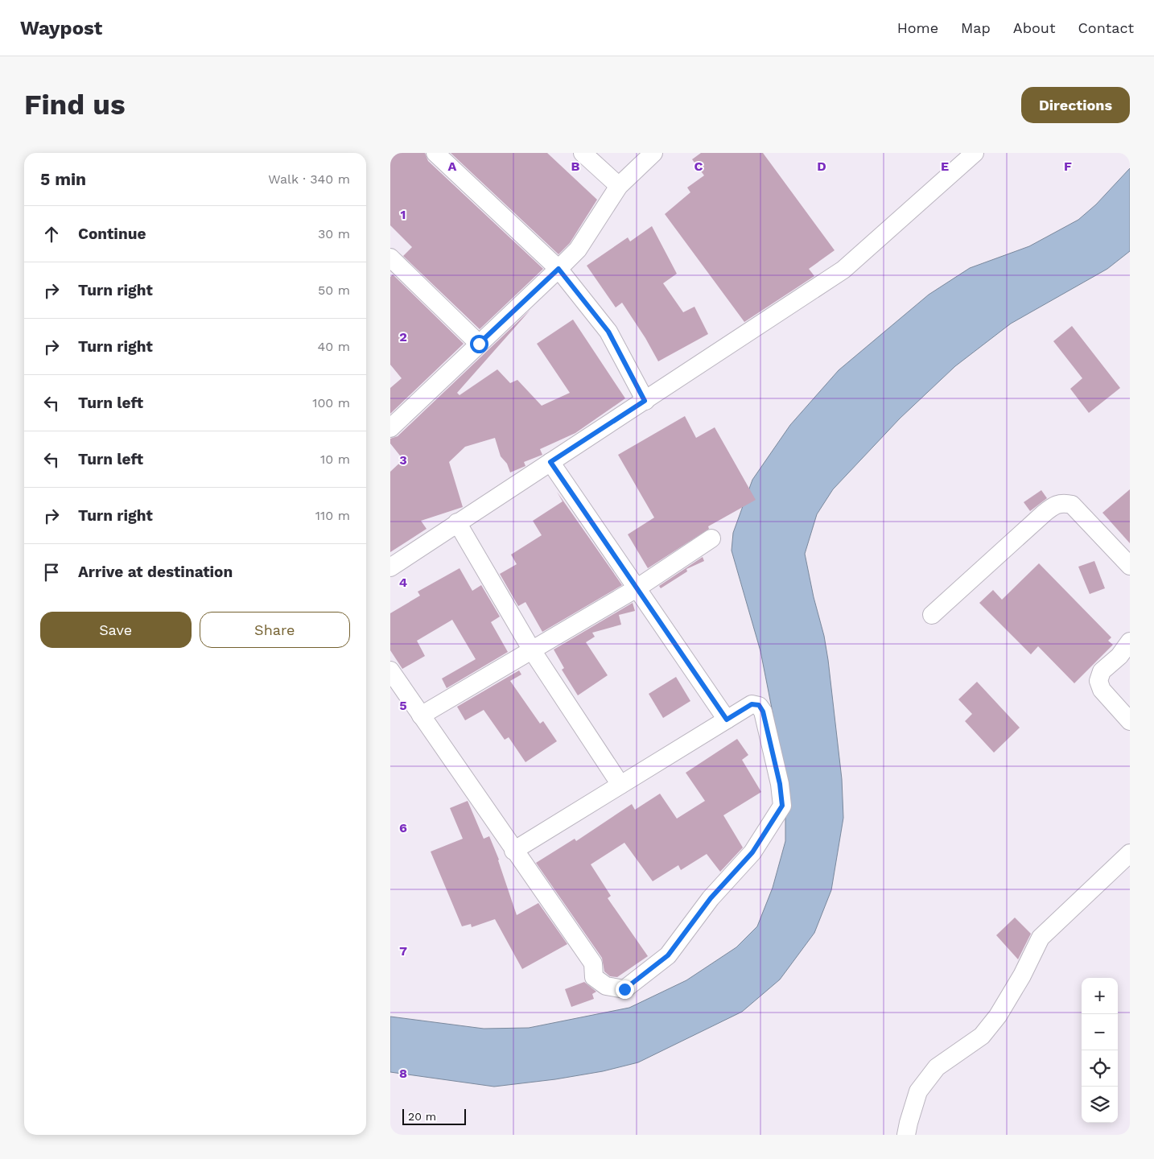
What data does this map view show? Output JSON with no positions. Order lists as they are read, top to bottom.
{
  "scale_bar": "20 m",
  "page": {
    "header": "Waypost",
    "nav": [
      "Home",
      "Map",
      "About",
      "Contact"
    ],
    "buttons": [
      "Directions",
      ["Save", "Share"]
    ],
    "title": "Find us",
    "heading": ["5 min", "Walk · 340 m"],
    "list": [
      ["Continue", "30 m"],
      ["Turn right", "50 m"],
      ["Turn right", "40 m"],
      ["Turn left", "100 m"],
      ["Turn left", "10 m"],
      ["Turn right", "110 m"],
      "Arrive at destination"
    ],
    "map_buttons": ["+", "−"],
    "scale": "20 m"
  },
  "grid": {
    "columns": [
      "A",
      "B",
      "C",
      "D",
      "E",
      "F"
    ],
    "rows": [
      "1",
      "2",
      "3",
      "4",
      "5",
      "6",
      "7",
      "8"
    ]
  }
}
